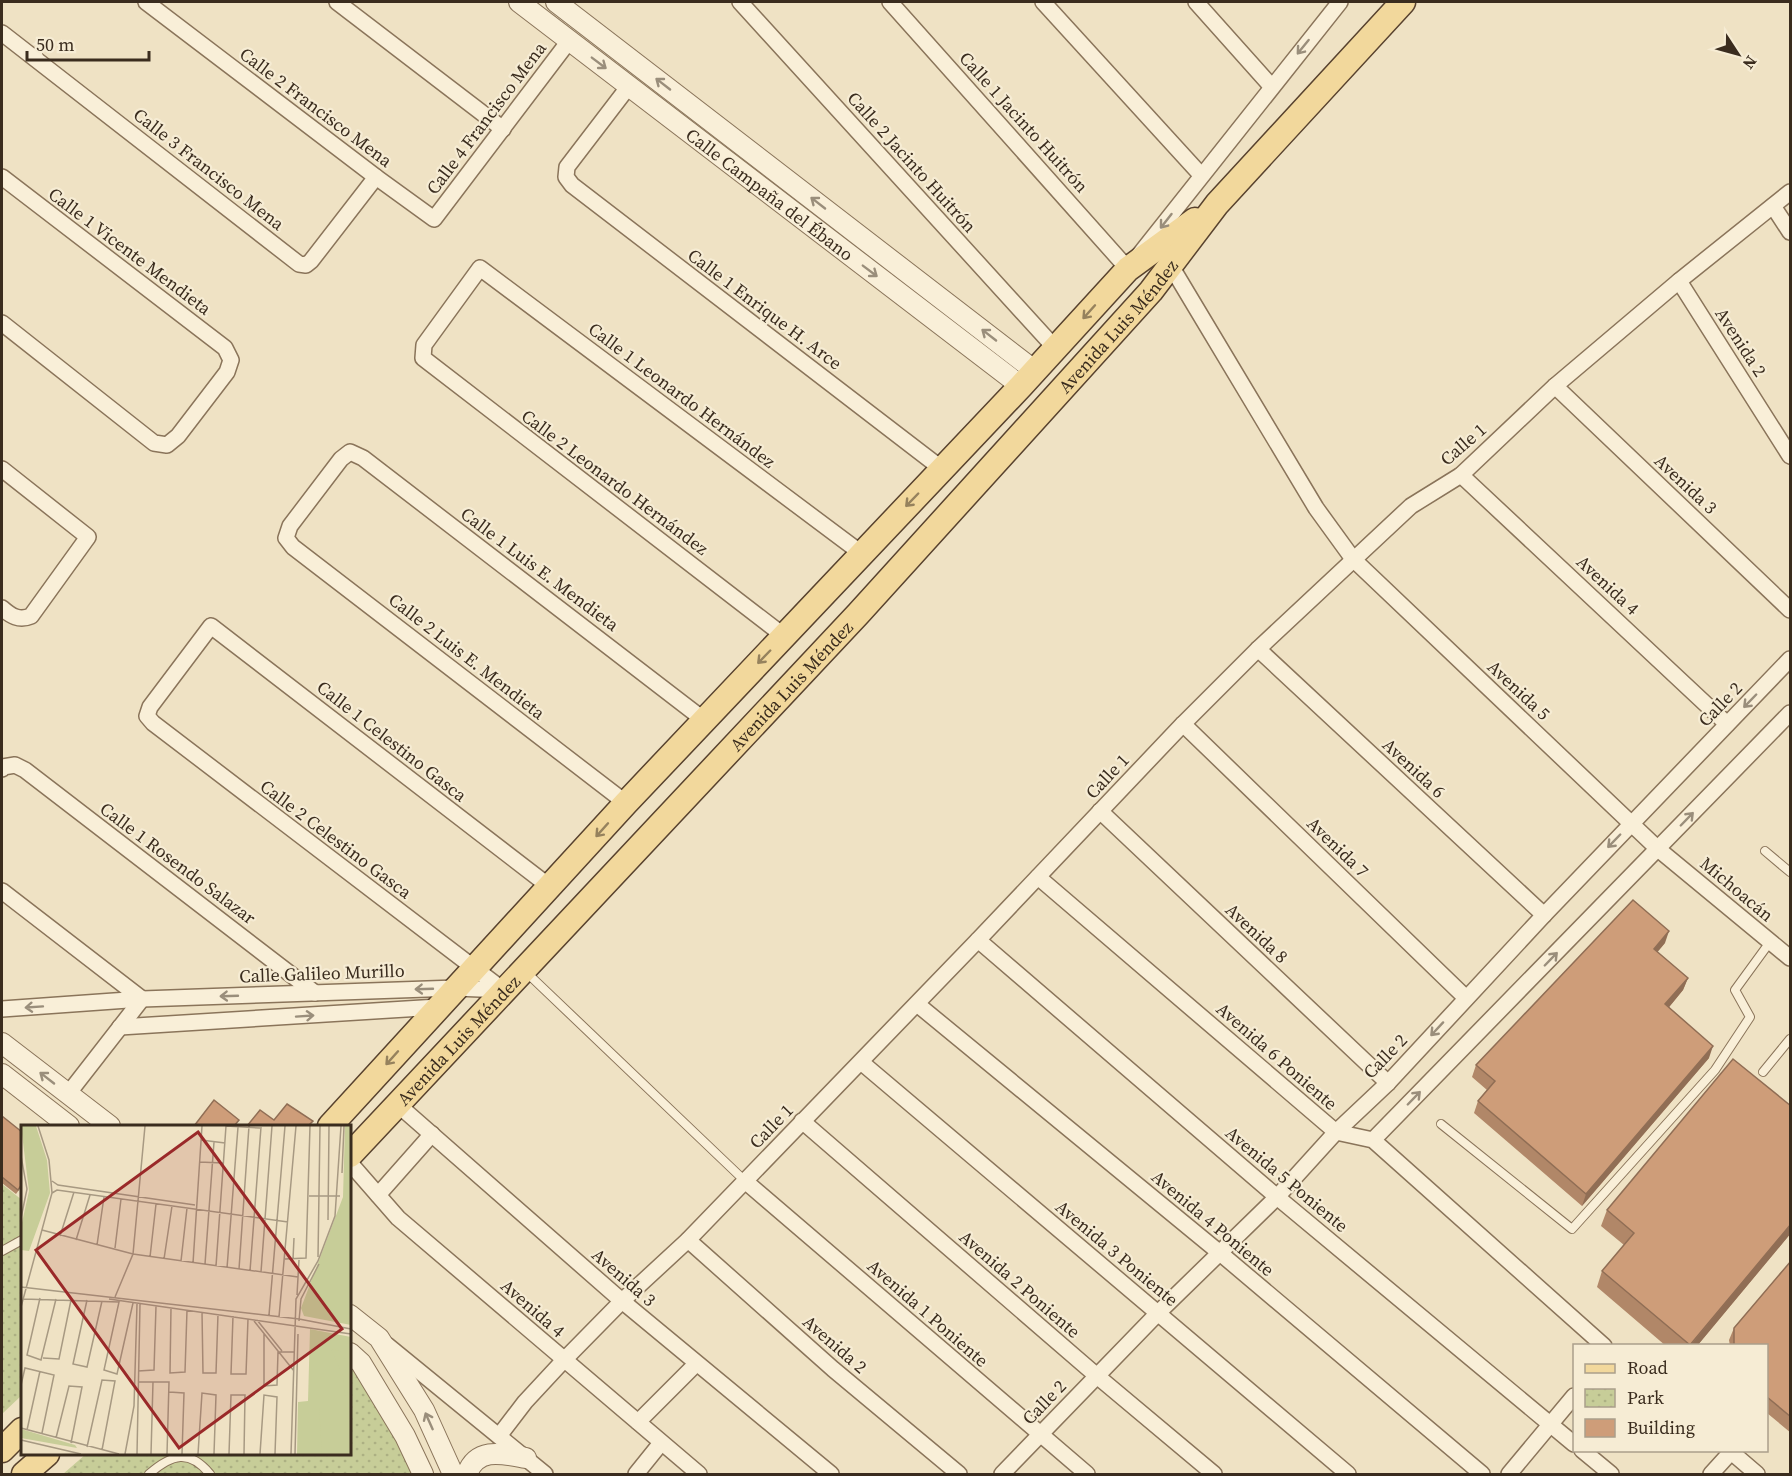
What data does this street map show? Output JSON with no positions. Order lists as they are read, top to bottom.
{
  "streets": {
    "main road": ["Avenida Luis Méndez"],
    "street": [
      "Calle 2 Francisco Mena",
      "Calle 4 Francisco Mena",
      "Calle 1 Jacinto Huitrón",
      "Calle 2 Jacinto Huitrón",
      "Calle 3 Francisco Mena",
      "Calle Campaña del Ébano",
      "Calle 1 Vicente Mendieta",
      "Calle 1 Enrique H. Arce",
      "Avenida 2",
      "Calle 1 Leonardo Hernández",
      "Calle 1",
      "Calle 2 Leonardo Hernández",
      "Avenida 3",
      "Calle 1 Luis E. Mendieta",
      "Avenida 4",
      "Calle 2 Luis E. Mendieta",
      "Avenida 5",
      "Calle 2",
      "Calle 1 Celestino Gasca",
      "Avenida 6",
      "Calle 2 Celestino Gasca",
      "Avenida 7",
      "Calle 1 Rosendo Salazar",
      "Michoacán",
      "Avenida 8",
      "Calle Galileo Murillo",
      "Avenida 6 Poniente",
      "Avenida 5 Poniente",
      "Avenida 4 Poniente",
      "Avenida 3 Poniente",
      "Avenida 2 Poniente",
      "Avenida 1 Poniente"
    ]
  },
  "crossings": [
    ["Calle 2 Francisco Mena", "Calle 4 Francisco Mena"],
    ["Calle 2 Francisco Mena", "Calle 3 Francisco Mena"],
    ["Calle 4 Francisco Mena", "Calle Campaña del Ébano"],
    ["Calle 1 Jacinto Huitrón", "Avenida Luis Méndez"],
    ["Calle 2 Jacinto Huitrón", "Avenida Luis Méndez"],
    ["Calle Campaña del Ébano", "Calle 1 Enrique H. Arce"],
    ["Calle Campaña del Ébano", "Avenida Luis Méndez"],
    ["Calle 1 Enrique H. Arce", "Avenida Luis Méndez"],
    ["Avenida Luis Méndez", "Calle 1 Leonardo Hernández"],
    ["Avenida Luis Méndez", "Calle 2 Leonardo Hernández"],
    ["Avenida Luis Méndez", "Avenida 3"],
    ["Avenida Luis Méndez", "Calle 1 Luis E. Mendieta"],
    ["Avenida Luis Méndez", "Calle 2 Luis E. Mendieta"],
    ["Avenida Luis Méndez", "Avenida 5"],
    ["Avenida Luis Méndez", "Calle 1 Celestino Gasca"],
    ["Avenida Luis Méndez", "Calle 2 Celestino Gasca"],
    ["Avenida Luis Méndez", "Calle Galileo Murillo"],
    ["Avenida 2", "Calle 1"],
    ["Calle 1 Leonardo Hernández", "Calle 2 Leonardo Hernández"],
    ["Calle 1", "Avenida 3"],
    ["Calle 1", "Avenida 4"],
    ["Calle 1", "Avenida 5"],
    ["Calle 1", "Avenida 6"],
    ["Calle 1", "Avenida 7"],
    ["Calle 1", "Avenida 8"],
    ["Calle 1", "Avenida 6 Poniente"],
    ["Calle 1", "Avenida 5 Poniente"],
    ["Calle 1", "Avenida 4 Poniente"],
    ["Calle 1", "Avenida 3 Poniente"],
    ["Calle 1", "Avenida 2 Poniente"],
    ["Calle 1", "Avenida 1 Poniente"],
    ["Calle 1 Luis E. Mendieta", "Calle 2 Luis E. Mendieta"],
    ["Avenida 4", "Calle 2"],
    ["Avenida 5", "Calle 2"],
    ["Avenida 5", "Michoacán"],
    ["Calle 2", "Avenida 6"],
    ["Calle 2", "Avenida 7"],
    ["Calle 2", "Avenida 8"],
    ["Calle 2", "Avenida 6 Poniente"],
    ["Calle 2", "Avenida 5 Poniente"],
    ["Calle 2", "Avenida 4 Poniente"],
    ["Calle 2", "Avenida 3 Poniente"],
    ["Calle 2", "Avenida 2 Poniente"],
    ["Calle 2", "Avenida 1 Poniente"],
    ["Calle 1 Celestino Gasca", "Calle 2 Celestino Gasca"],
    ["Calle 2 Celestino Gasca", "Calle Galileo Murillo"],
    ["Calle 1 Rosendo Salazar", "Calle Galileo Murillo"]
  ],
  "legend": ["Road", "Park", "Building"],
  "scale_bar": "50 m",
  "north": "bottom right"
}
